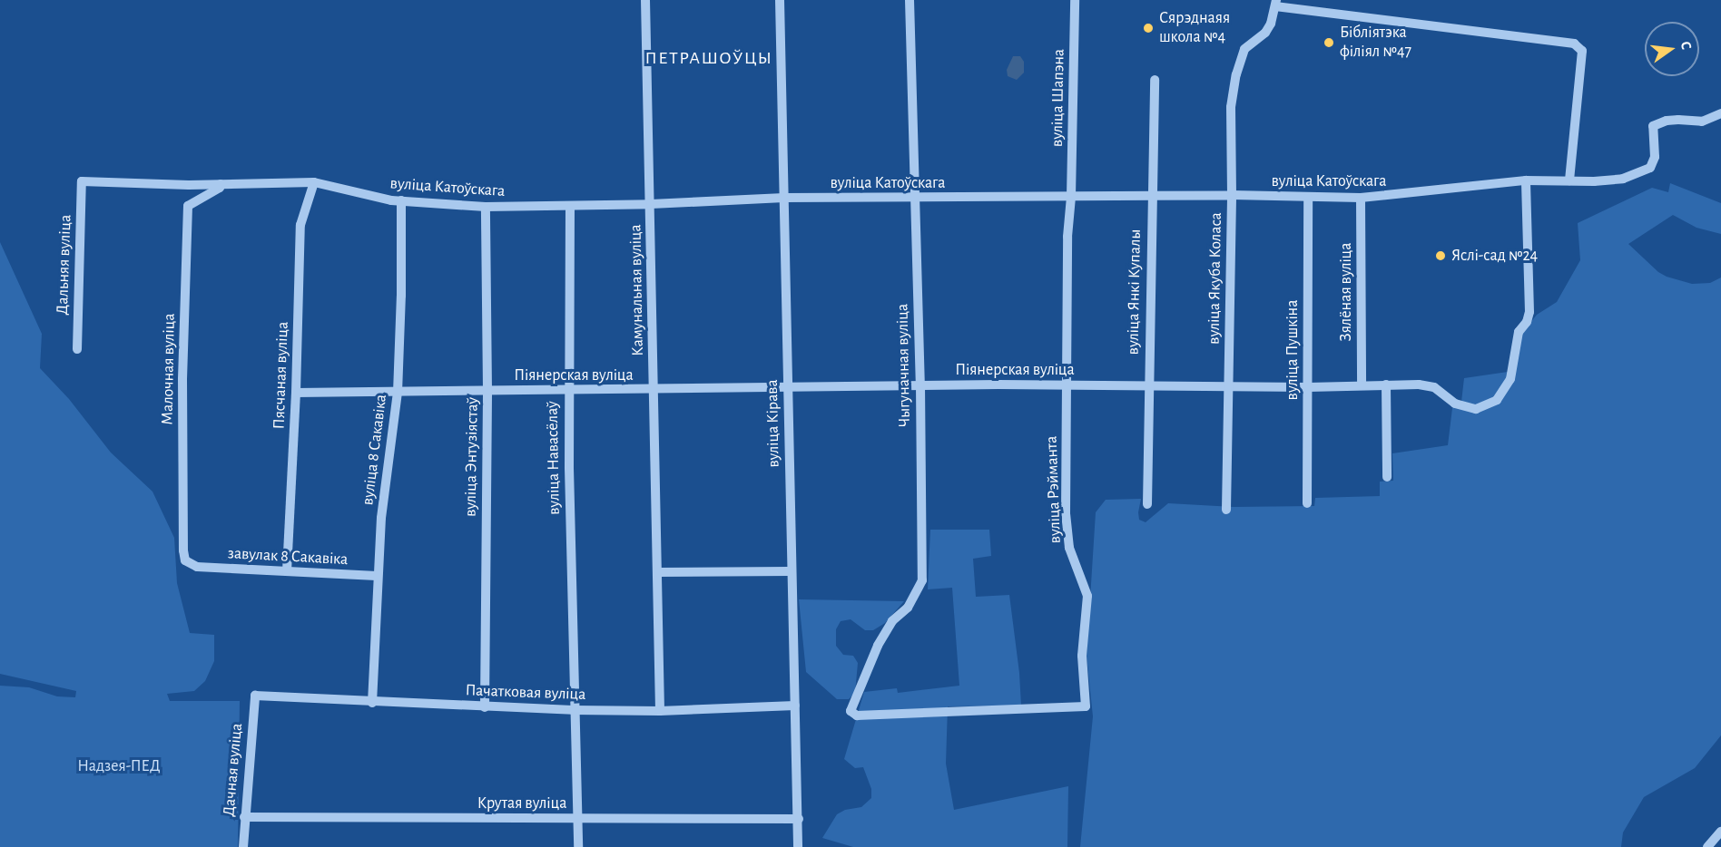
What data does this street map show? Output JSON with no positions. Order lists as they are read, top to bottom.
{
  "streets": {
    "street": [
      "вуліца Шапэна",
      "вуліца Катоўскага",
      "Дальняя вуліца",
      "вуліца Якуба Коласа",
      "Камунальная вуліца",
      "вуліца Янкі Купалы",
      "Зялёная вуліца",
      "вуліца Пушкіна",
      "Чыгуначная вуліца",
      "Малочная вуліца",
      "Піянерская вуліца",
      "Пясчаная вуліца",
      "вуліца Кірава",
      "вуліца 8 Сакавіка",
      "вуліца Энтузіястаў",
      "вуліца Навасёлаў",
      "вуліца Рэйманта",
      "завулак 8 Сакавіка",
      "Пачатковая вуліца",
      "Дачная вуліца",
      "Крутая вуліца"
    ]
  },
  "crossings": [
    ["вуліца Шапэна", "вуліца Катоўскага"],
    ["вуліца Шапэна", "вуліца Рэйманта"],
    ["вуліца Катоўскага", "Дальняя вуліца"],
    ["вуліца Катоўскага", "вуліца Якуба Коласа"],
    ["вуліца Катоўскага", "Камунальная вуліца"],
    ["вуліца Катоўскага", "вуліца Янкі Купалы"],
    ["вуліца Катоўскага", "Зялёная вуліца"],
    ["вуліца Катоўскага", "вуліца Пушкіна"],
    ["вуліца Катоўскага", "Чыгуначная вуліца"],
    ["вуліца Катоўскага", "Малочная вуліца"],
    ["вуліца Катоўскага", "Піянерская вуліца"],
    ["вуліца Катоўскага", "Пясчаная вуліца"],
    ["вуліца Катоўскага", "вуліца Кірава"],
    ["вуліца Катоўскага", "вуліца 8 Сакавіка"],
    ["вуліца Катоўскага", "вуліца Энтузіястаў"],
    ["вуліца Катоўскага", "вуліца Навасёлаў"],
    ["вуліца Катоўскага", "вуліца Рэйманта"],
    ["вуліца Якуба Коласа", "Піянерская вуліца"],
    ["Камунальная вуліца", "Піянерская вуліца"],
    ["Камунальная вуліца", "Пачатковая вуліца"],
    ["вуліца Янкі Купалы", "Піянерская вуліца"],
    ["Зялёная вуліца", "Піянерская вуліца"],
    ["вуліца Пушкіна", "Піянерская вуліца"],
    ["Чыгуначная вуліца", "Піянерская вуліца"],
    ["Чыгуначная вуліца", "вуліца Рэйманта"],
    ["Малочная вуліца", "завулак 8 Сакавіка"],
    ["Піянерская вуліца", "Пясчаная вуліца"],
    ["Піянерская вуліца", "вуліца Кірава"],
    ["Піянерская вуліца", "вуліца 8 Сакавіка"],
    ["Піянерская вуліца", "вуліца Энтузіястаў"],
    ["Піянерская вуліца", "вуліца Навасёлаў"],
    ["Піянерская вуліца", "вуліца Рэйманта"],
    ["Пясчаная вуліца", "завулак 8 Сакавіка"],
    ["вуліца Кірава", "Пачатковая вуліца"],
    ["вуліца Кірава", "Крутая вуліца"],
    ["вуліца 8 Сакавіка", "завулак 8 Сакавіка"],
    ["вуліца 8 Сакавіка", "Пачатковая вуліца"],
    ["вуліца Энтузіястаў", "Пачатковая вуліца"],
    ["вуліца Навасёлаў", "Пачатковая вуліца"],
    ["вуліца Навасёлаў", "Крутая вуліца"],
    ["Пачатковая вуліца", "Дачная вуліца"],
    ["Дачная вуліца", "Крутая вуліца"]
  ],
  "districts": ["ПЕТРАШОЎЦЫ"],
  "parks": ["Надзея-ПЕД"],
  "places": ["Сярэднаяя школа №4", "Бібліятэка філіял №47", "Яслі-сад №24"],
  "north": "right"
}
